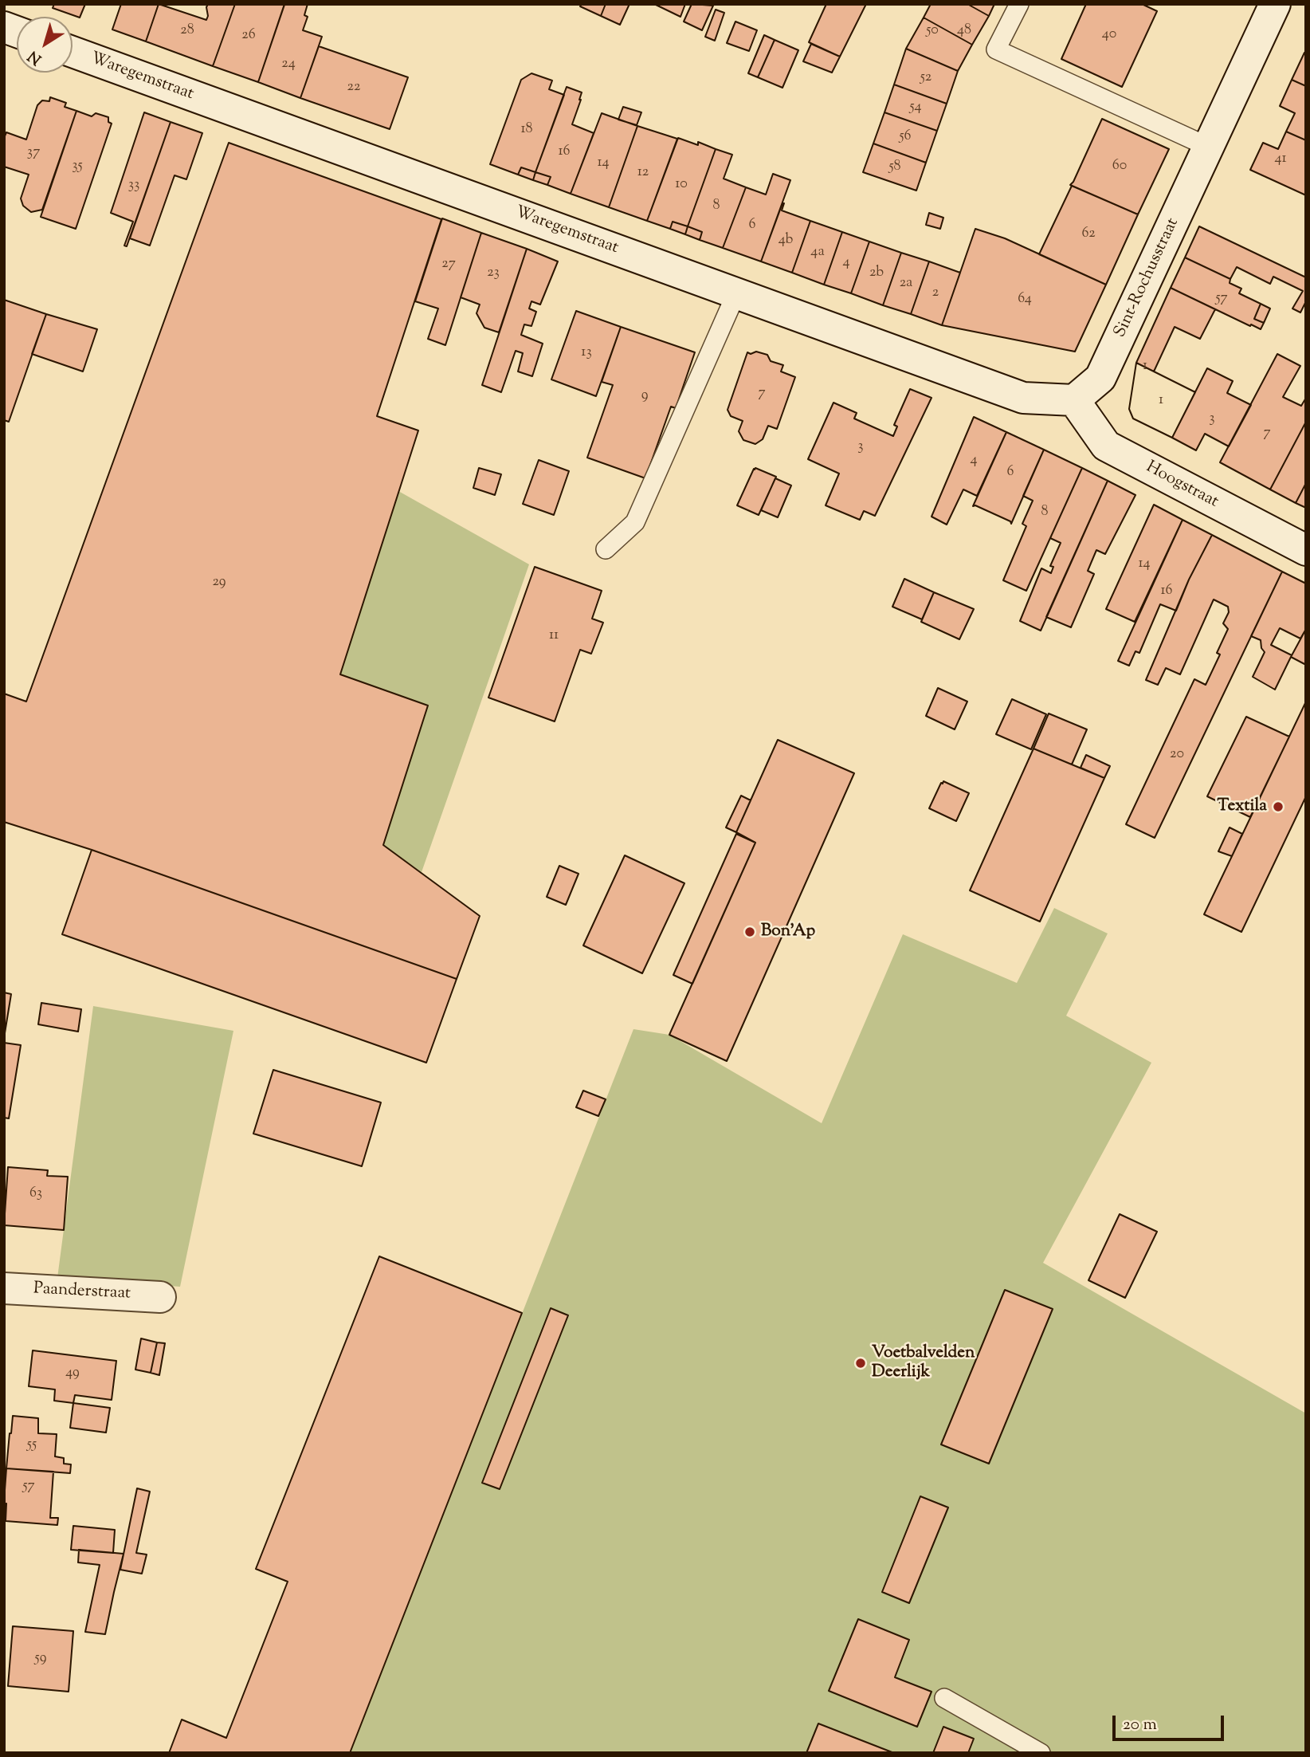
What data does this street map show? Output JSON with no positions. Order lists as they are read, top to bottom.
{
  "streets": {
    "street": [
      "Waregemstraat",
      "Sint-Rochusstraat",
      "Hoogstraat",
      "Paanderstraat"
    ]
  },
  "crossings": [
    ["Waregemstraat", "Sint-Rochusstraat"],
    ["Waregemstraat", "Hoogstraat"],
    ["Sint-Rochusstraat", "Hoogstraat"]
  ],
  "places": ["Textila", "Bon'Ap", "Voetbalvelden Deerlijk"],
  "house_numbers": [
    "28",
    "50",
    "48",
    "40",
    "26",
    "24",
    "52",
    "22",
    "54",
    "18",
    "56",
    "16",
    "37",
    "41",
    "14",
    "35",
    "60",
    "58",
    "12",
    "10",
    "33",
    "8",
    "6",
    "62",
    "4b",
    "4a",
    "4",
    "27",
    "23",
    "2b",
    "2a",
    "2",
    "57",
    "64",
    "13",
    "1",
    "7",
    "9",
    "1",
    "3",
    "7",
    "3",
    "4",
    "6",
    "8",
    "14",
    "29",
    "16",
    "11",
    "20",
    "63",
    "49",
    "55",
    "57",
    "59"
  ],
  "scale_bar": "20 m",
  "north": "bottom left"
}
